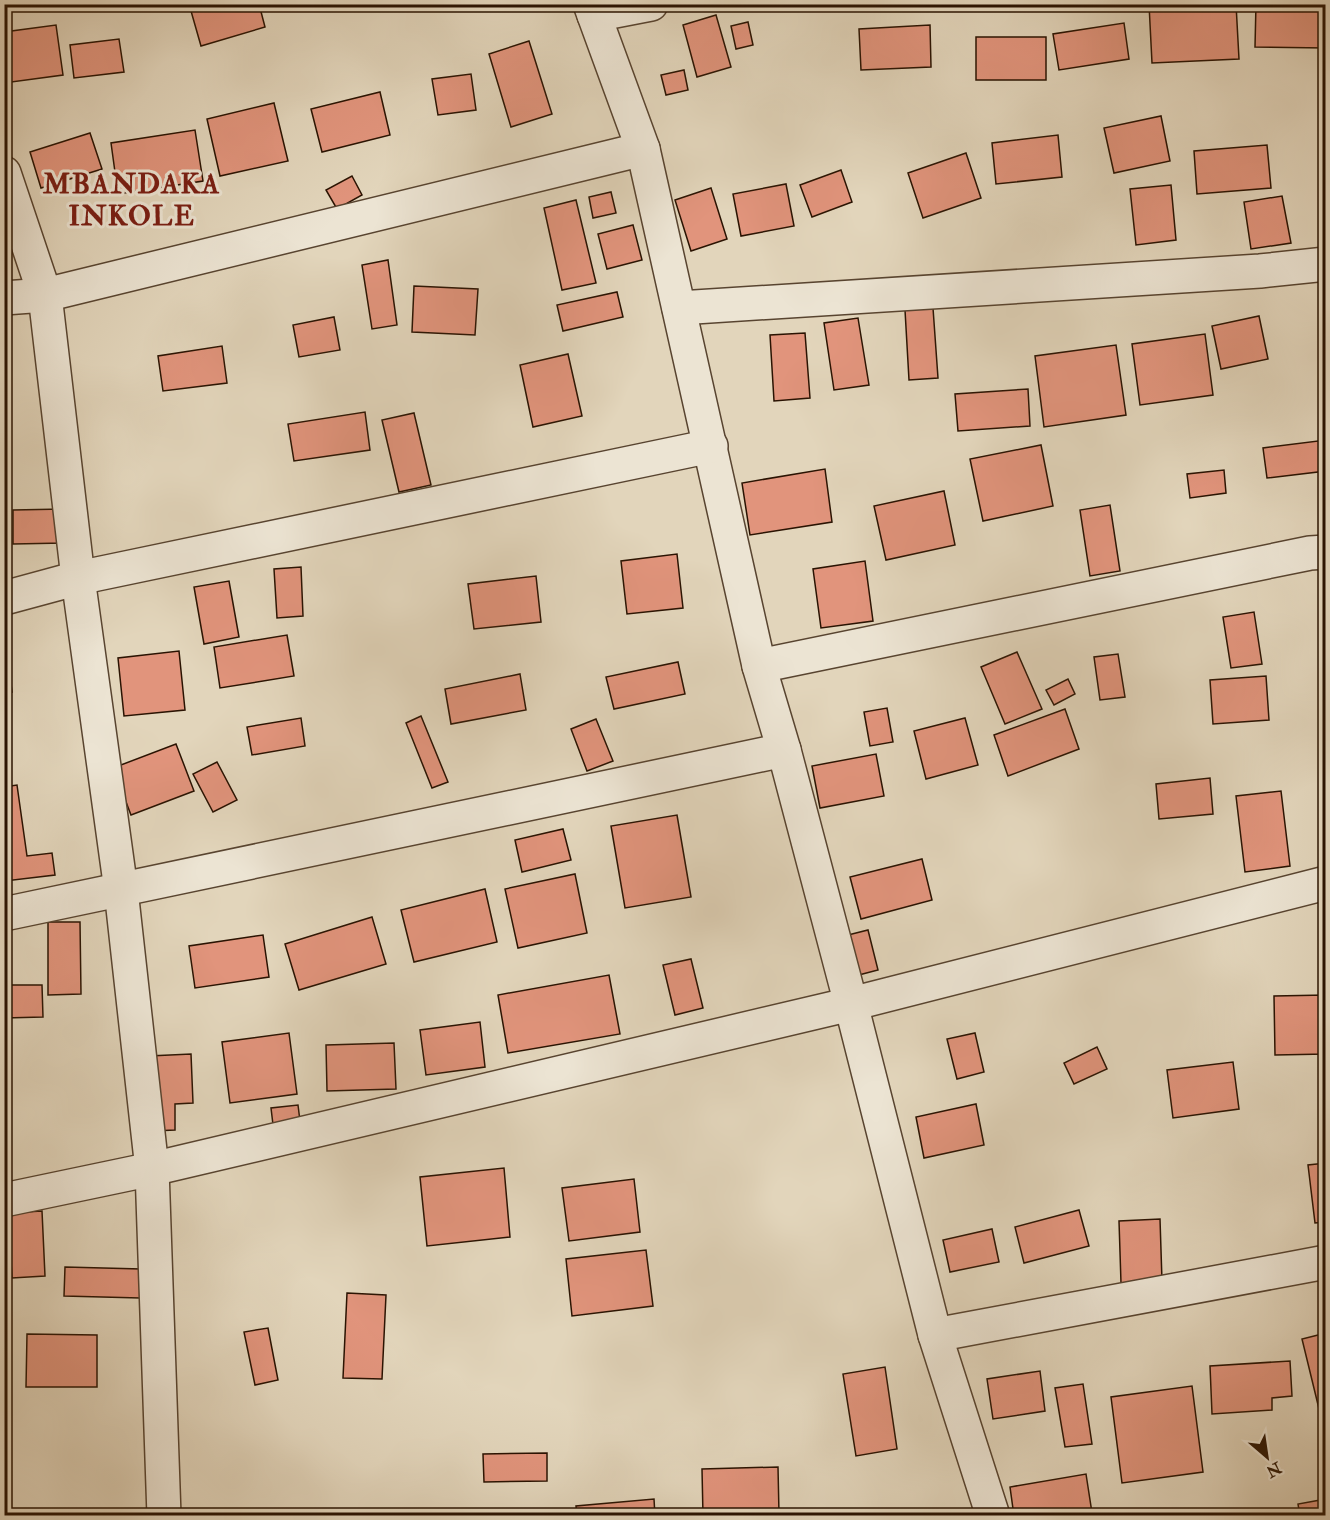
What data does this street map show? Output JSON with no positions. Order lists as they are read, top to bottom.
{
  "districts": ["MBANDAKA INKOLE"],
  "north": "bottom right"
}
